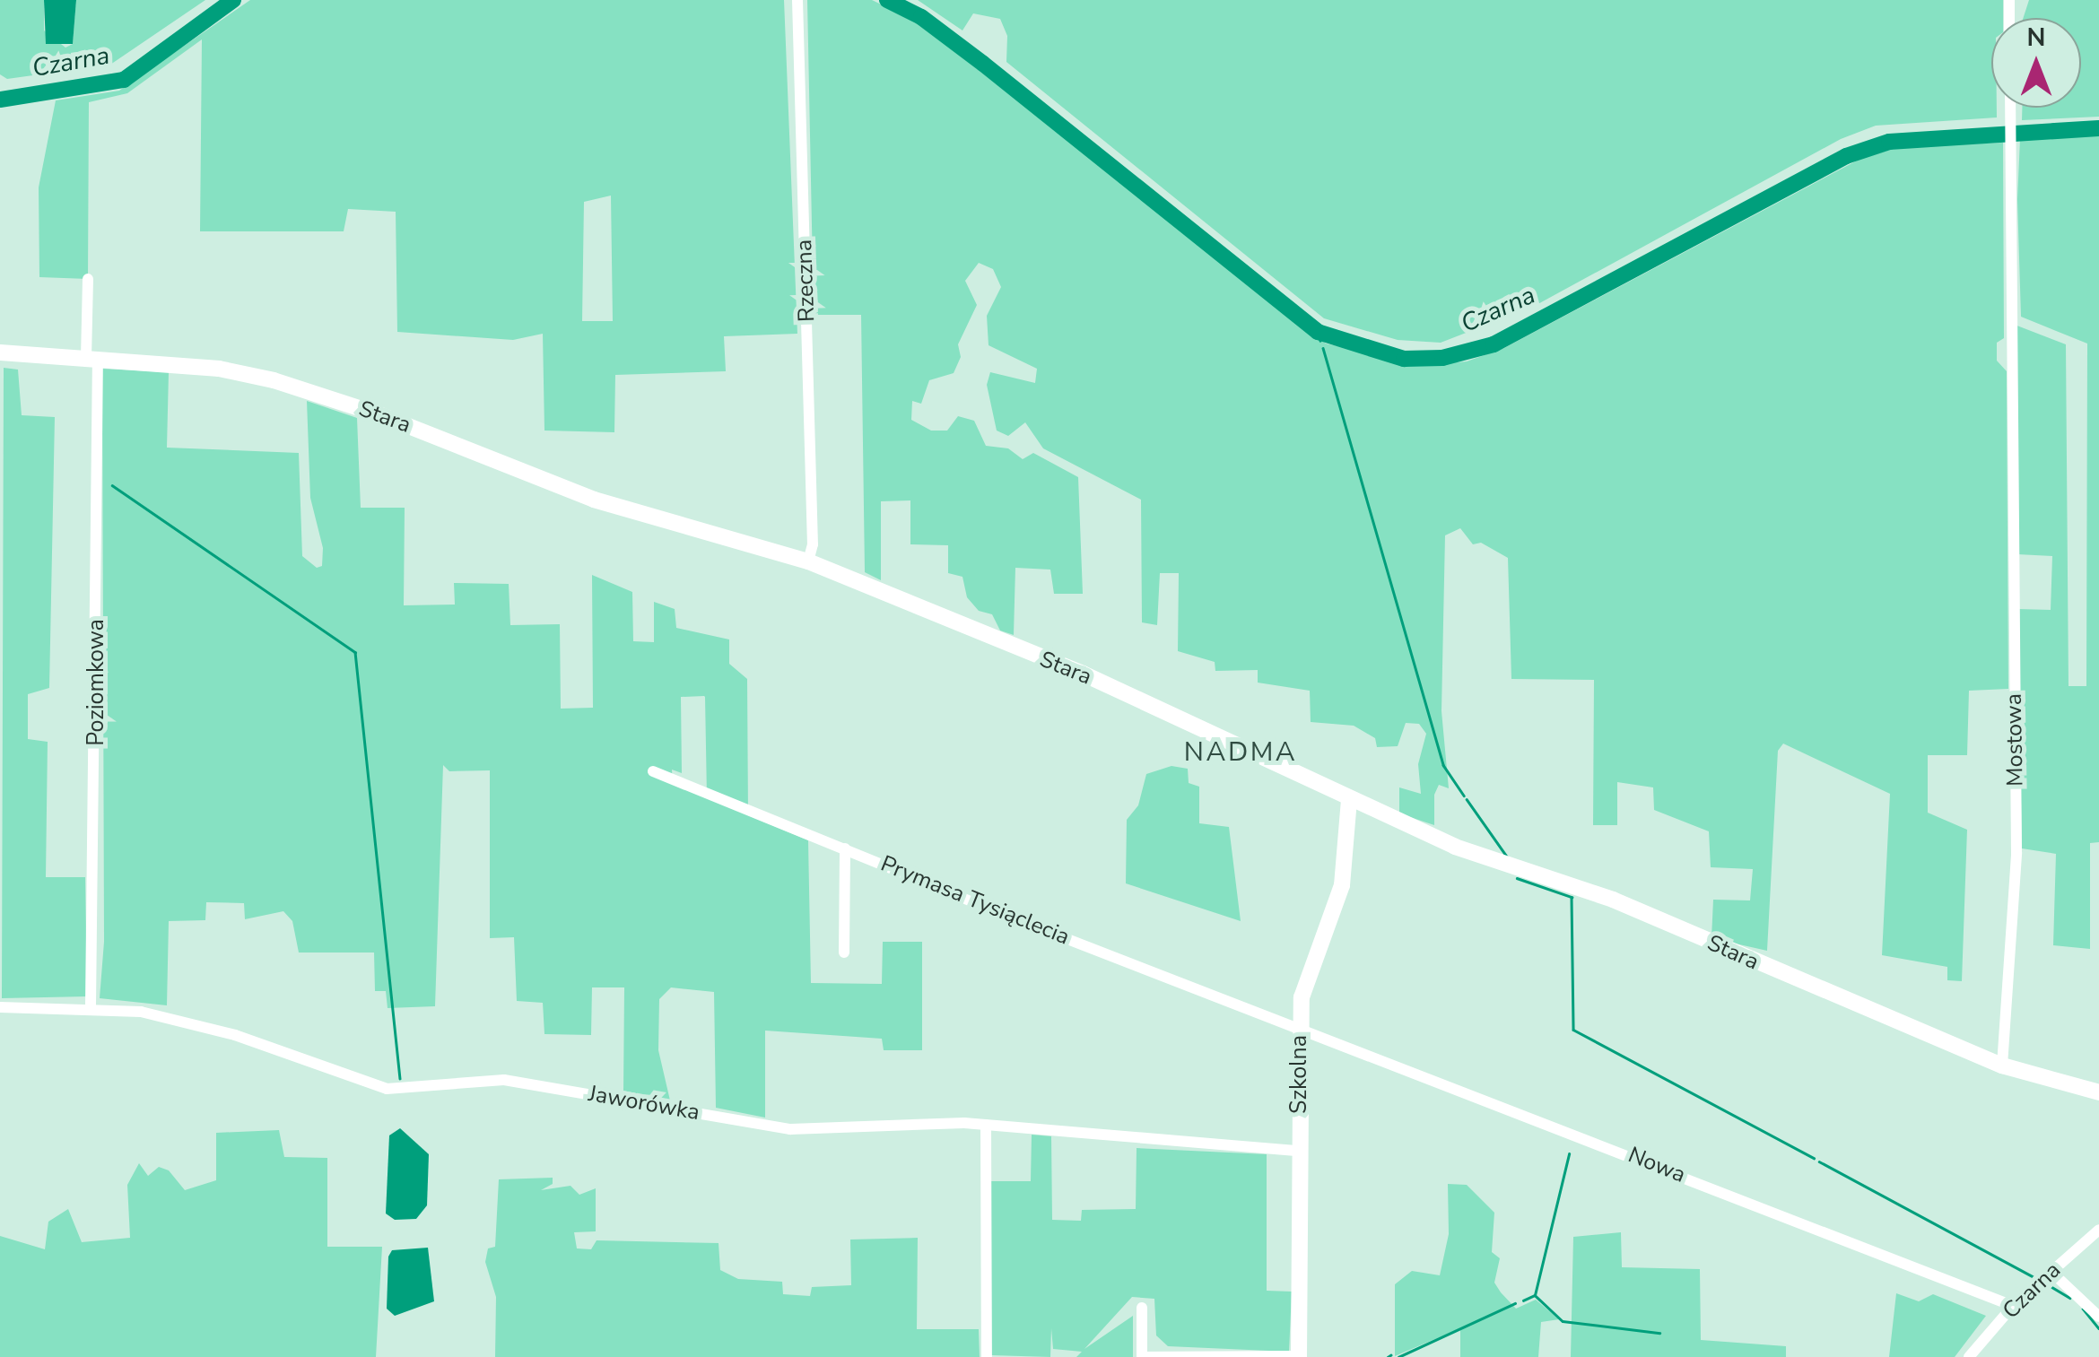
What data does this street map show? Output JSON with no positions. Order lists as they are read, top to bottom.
{
  "streets": {
    "street": [
      "Rzeczna",
      "Stara",
      "Poziomkowa",
      "Mostowa",
      "Prymasa Tysiąclecia",
      "Szkolna",
      "Jaworówka",
      "Nowa",
      "Czarna"
    ]
  },
  "crossings": [
    ["Rzeczna", "Stara"],
    ["Stara", "Poziomkowa"],
    ["Stara", "Mostowa"],
    ["Stara", "Szkolna"],
    ["Poziomkowa", "Jaworówka"],
    ["Prymasa Tysiąclecia", "Szkolna"],
    ["Prymasa Tysiąclecia", "Nowa"],
    ["Szkolna", "Jaworówka"],
    ["Szkolna", "Nowa"],
    ["Nowa", "Czarna"]
  ],
  "districts": ["NADMA"],
  "water": ["Czarna"],
  "north": "top"
}
